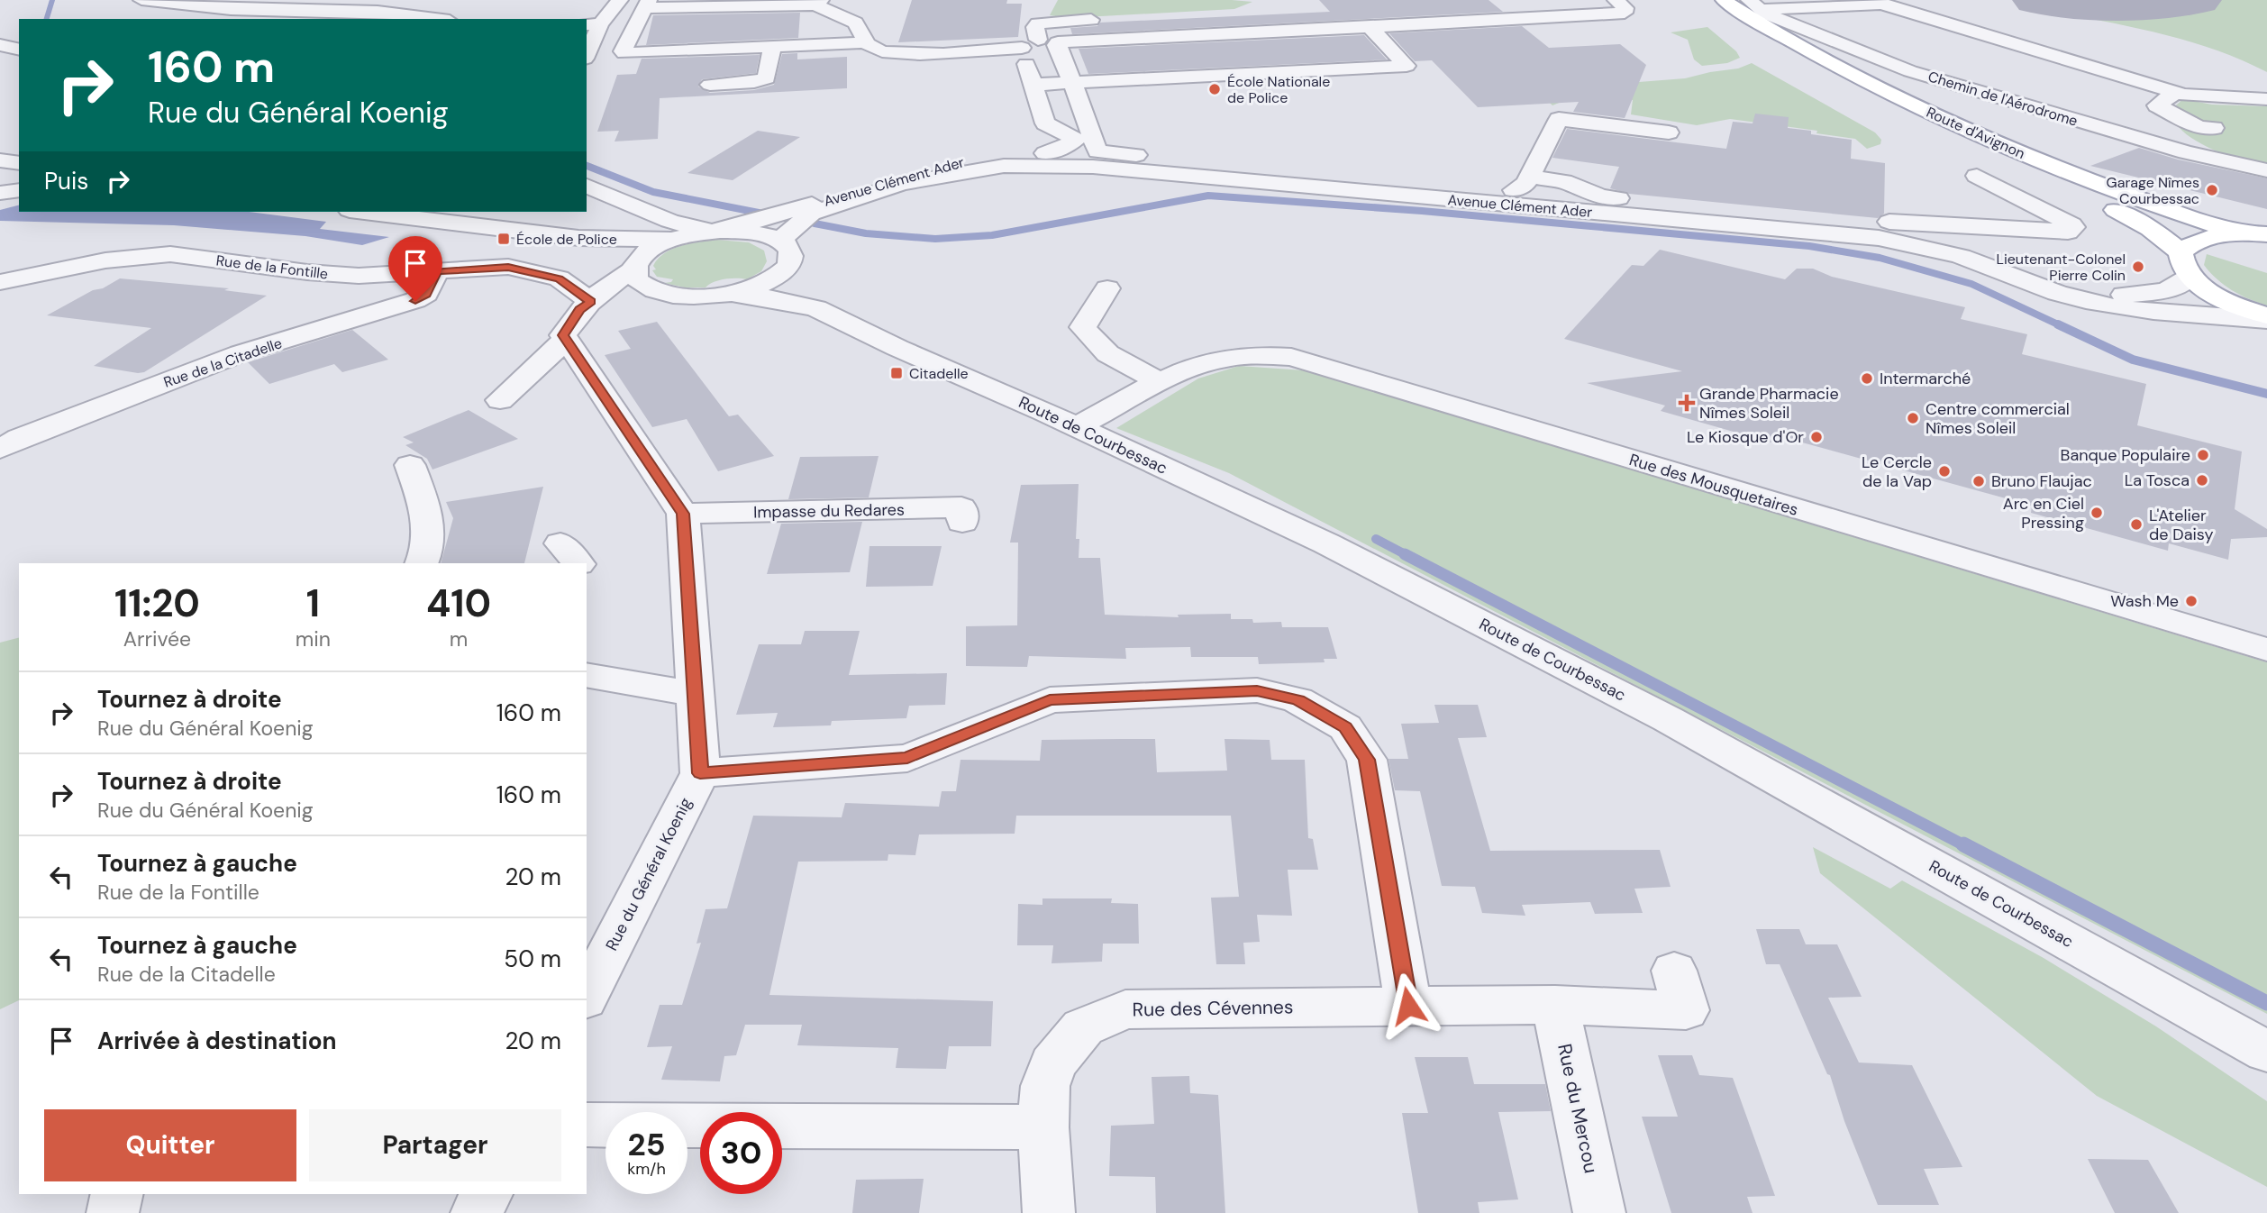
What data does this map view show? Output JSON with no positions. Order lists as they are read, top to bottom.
{
  "streets": {
    "main road": ["Route d'Avignon"],
    "street": [
      "Chemin de l'Aérodrome",
      "Avenue Clément Ader",
      "Rue de la Fontille",
      "Rue de la Citadelle",
      "Route de Courbessac",
      "Rue des Mousquetaires",
      "Impasse du Redares",
      "Rue du Général Koenig",
      "Rue des Cévennes",
      "Rue du Mercou"
    ]
  },
  "crossings": [
    ["Avenue Clément Ader", "Route de Courbessac"],
    ["Rue de la Fontille", "Rue de la Citadelle"],
    ["Route de Courbessac", "Rue des Mousquetaires"],
    ["Rue des Cévennes", "Rue du Mercou"]
  ],
  "places": {
    "other": [
      "École Nationale de Police",
      "Garage Nîmes Courbessac",
      "Lieutenant-Colonel Pierre Colin",
      "Intermarché",
      "Centre commercial Nîmes Soleil",
      "Le Kiosque d'Or",
      "Banque Populaire",
      "Le Cercle de la Vap",
      "La Tosca",
      "Bruno Flaujac",
      "Arc en Ciel Pressing",
      "L'Atelier de Daisy",
      "Wash Me"
    ],
    "transit": ["École de Police", "Citadelle"],
    "health": ["Grande Pharmacie Nîmes Soleil"]
  },
  "page": {
    "turn": ["160 m", "Rue du Général Koenig"],
    "then": "Puis",
    "eta": [
      "11:20",
      "Arrivée",
      "1",
      "min",
      "410",
      "m"
    ],
    "list": [
      {
        "name": "Tournez à droite",
        "note": "Rue du Général Koenig",
        "value": "160 m"
      },
      {
        "name": "Tournez à droite",
        "note": "Rue du Général Koenig",
        "value": "160 m"
      },
      {
        "name": "Tournez à gauche",
        "note": "Rue de la Fontille",
        "value": "20 m"
      },
      {
        "name": "Tournez à gauche",
        "note": "Rue de la Citadelle",
        "value": "50 m"
      },
      {
        "name": "Arrivée à destination",
        "value": "20 m"
      }
    ],
    "buttons": ["Quitter", "Partager"],
    "speed": "25 km/h",
    "limit": "30"
  }
}
